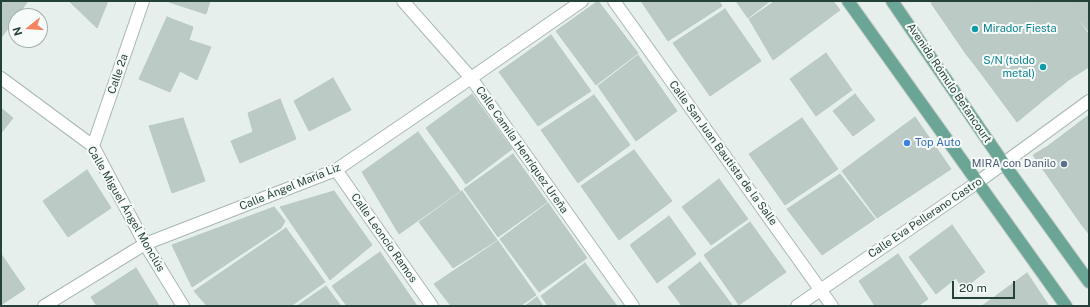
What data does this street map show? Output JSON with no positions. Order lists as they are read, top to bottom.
{
  "streets": {
    "main road": ["Avenida Rómulo Betancourt"],
    "street": [
      "Calle 2a",
      "Calle Camila Henríquez Ureña",
      "Calle San Juan Bautista de la Salle",
      "Calle Ángel María Liz",
      "Calle Miguel Ángel Monclús",
      "Calle Eva Pellerano Castro",
      "Calle Leoncio Ramos"
    ]
  },
  "crossings": [
    ["Calle 2a", "Calle Miguel Ángel Monclús"],
    ["Avenida Rómulo Betancourt", "Calle Eva Pellerano Castro"],
    ["Calle Camila Henríquez Ureña", "Calle Ángel María Liz"],
    ["Calle San Juan Bautista de la Salle", "Calle Eva Pellerano Castro"],
    ["Calle Ángel María Liz", "Calle Miguel Ángel Monclús"],
    ["Calle Ángel María Liz", "Calle Leoncio Ramos"]
  ],
  "places": [
    "Mirador Fiesta",
    "S/N (toldo metal)",
    "Top Auto",
    "MIRA con Danilo"
  ],
  "scale_bar": "20 m",
  "north": "left"
}
